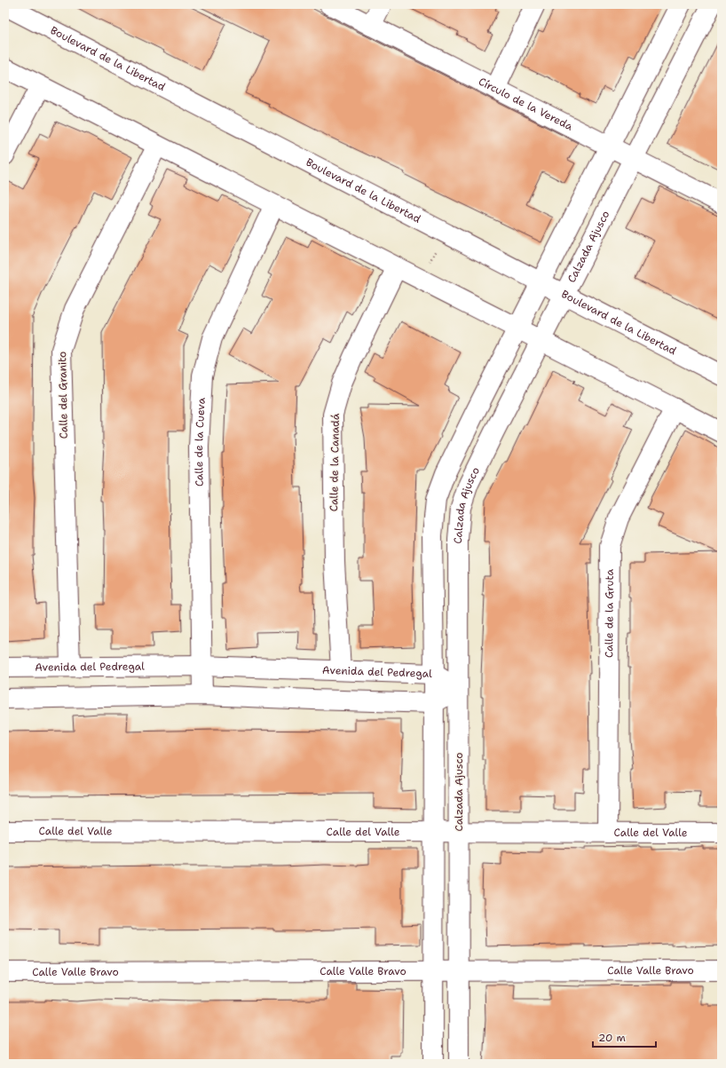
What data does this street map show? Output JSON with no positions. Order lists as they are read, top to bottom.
{
  "streets": {
    "street": [
      "Boulevard de la Libertad",
      "Círculo de la Vereda",
      "Calzada Ajusco",
      "Calle del Granito",
      "Calle de la Cueva",
      "Calle de la Canadá",
      "Calle de la Gruta",
      "Avenida del Pedregal",
      "Calle del Valle",
      "Calle Valle Bravo"
    ]
  },
  "crossings": [
    ["Boulevard de la Libertad", "Calzada Ajusco"],
    ["Círculo de la Vereda", "Calzada Ajusco"],
    ["Calzada Ajusco", "Avenida del Pedregal"],
    ["Calzada Ajusco", "Calle del Valle"],
    ["Calzada Ajusco", "Calle Valle Bravo"],
    ["Calle del Granito", "Avenida del Pedregal"],
    ["Calle de la Cueva", "Avenida del Pedregal"],
    ["Calle de la Canadá", "Avenida del Pedregal"],
    ["Calle de la Gruta", "Calle del Valle"]
  ],
  "scale_bar": "20 m"
}
